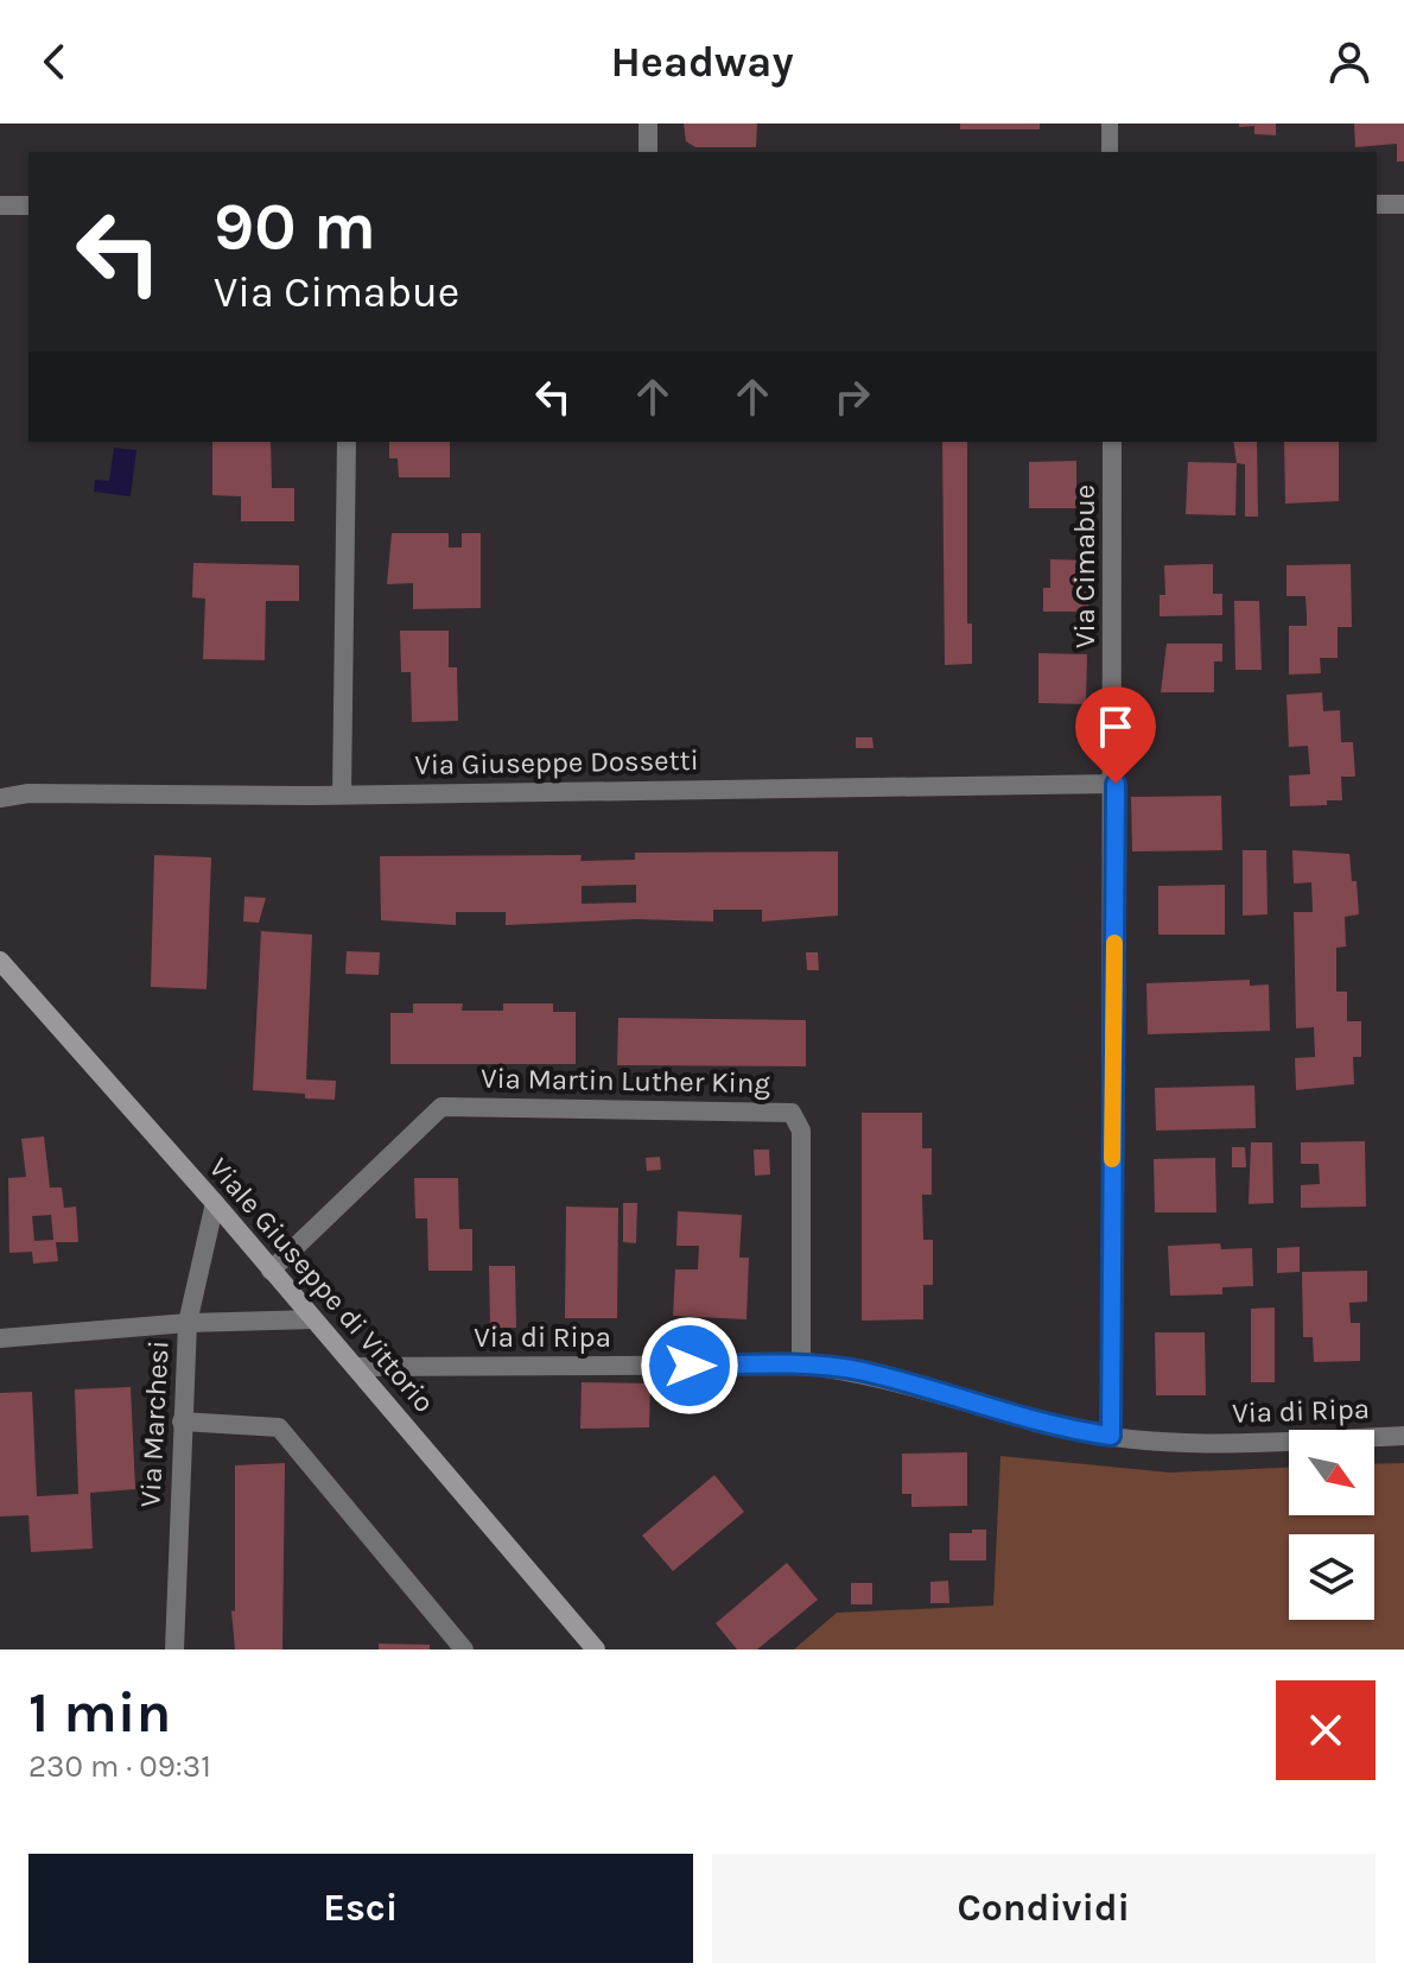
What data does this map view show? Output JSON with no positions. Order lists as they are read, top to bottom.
{
  "streets": {
    "main road": ["Viale Giuseppe di Vittorio"],
    "street": [
      "Via Cimabue",
      "Via Giuseppe Dossetti",
      "Via Martin Luther King",
      "Via di Ripa",
      "Via Marchesi"
    ]
  },
  "crossings": [
    ["Via Cimabue", "Via Giuseppe Dossetti"],
    ["Via Cimabue", "Via di Ripa"],
    ["Via Martin Luther King", "Viale Giuseppe di Vittorio"],
    ["Via Martin Luther King", "Via di Ripa"],
    ["Viale Giuseppe di Vittorio", "Via di Ripa"],
    ["Viale Giuseppe di Vittorio", "Via Marchesi"]
  ],
  "north": "bottom right",
  "page": {
    "header": "Headway",
    "turn": ["90 m", "Via Cimabue"],
    "heading": ["1 min", "230 m · 09:31"],
    "buttons": ["Esci", "Condividi"]
  }
}
